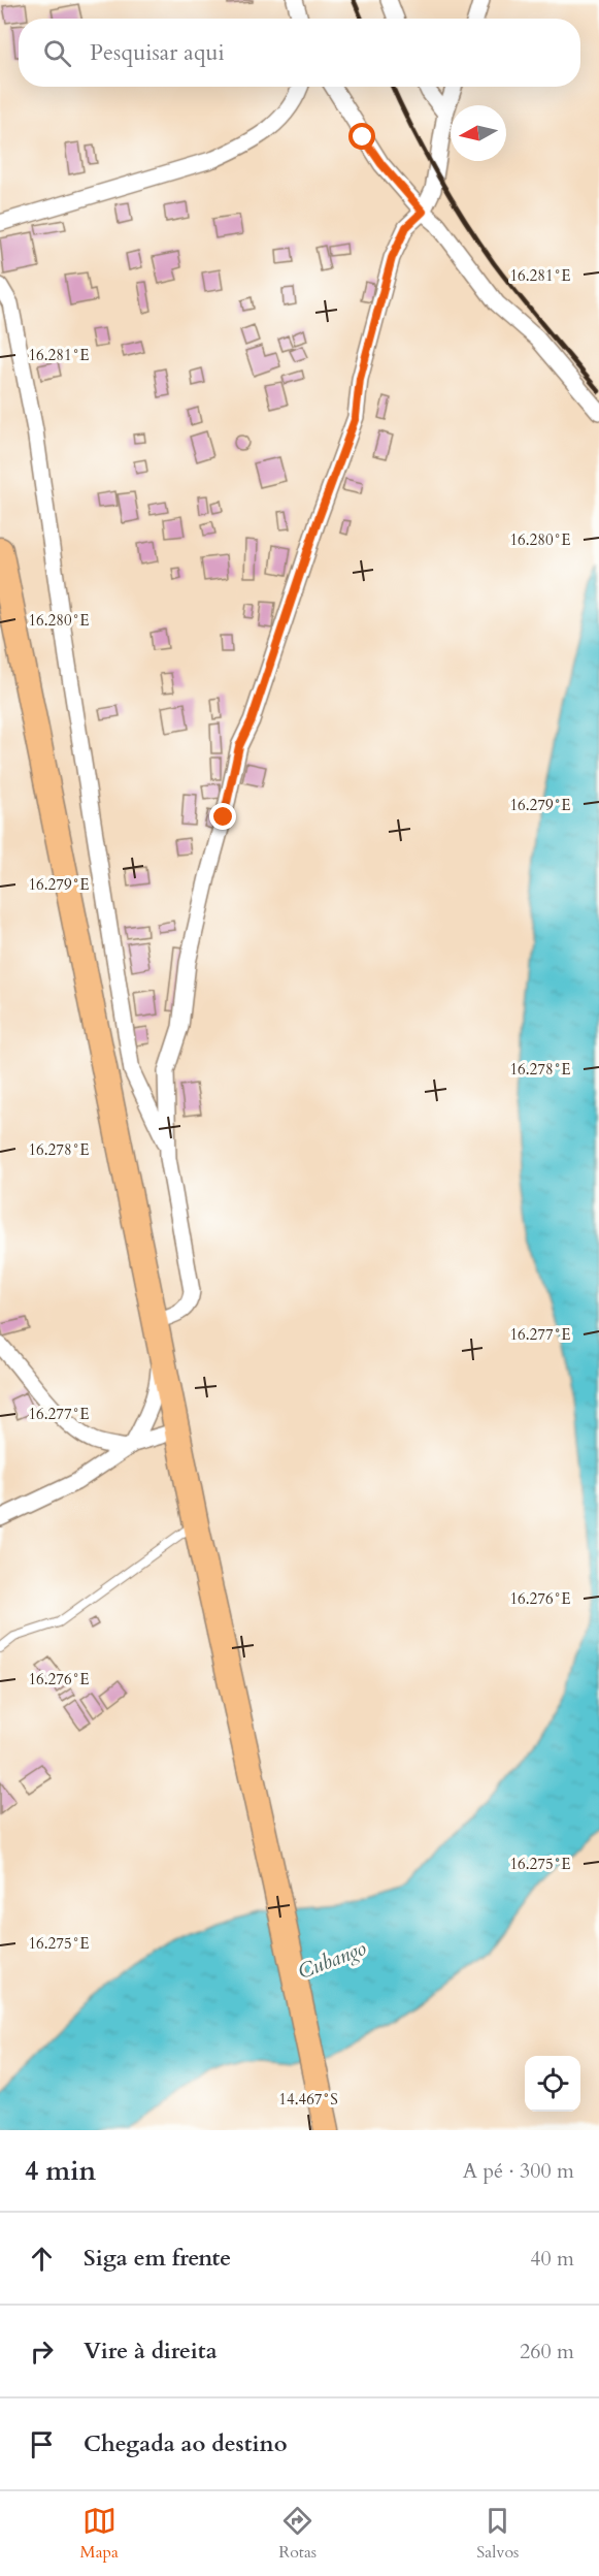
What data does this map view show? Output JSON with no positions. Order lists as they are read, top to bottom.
{
  "water": ["Cubango"],
  "north": "left",
  "page": {
    "search": "Pesquisar aqui",
    "heading": ["4 min", "A pé · 300 m"],
    "list": [
      ["Siga em frente", "40 m"],
      ["Vire à direita", "260 m"],
      "Chegada ao destino"
    ],
    "nav": ["Mapa", "Rotas", "Salvos"]
  },
  "coordinates": [
    "16.281°E",
    "16.280°E",
    "16.279°E",
    "16.278°E",
    "16.277°E",
    "16.276°E",
    "16.275°E",
    "14.467°S"
  ]
}
